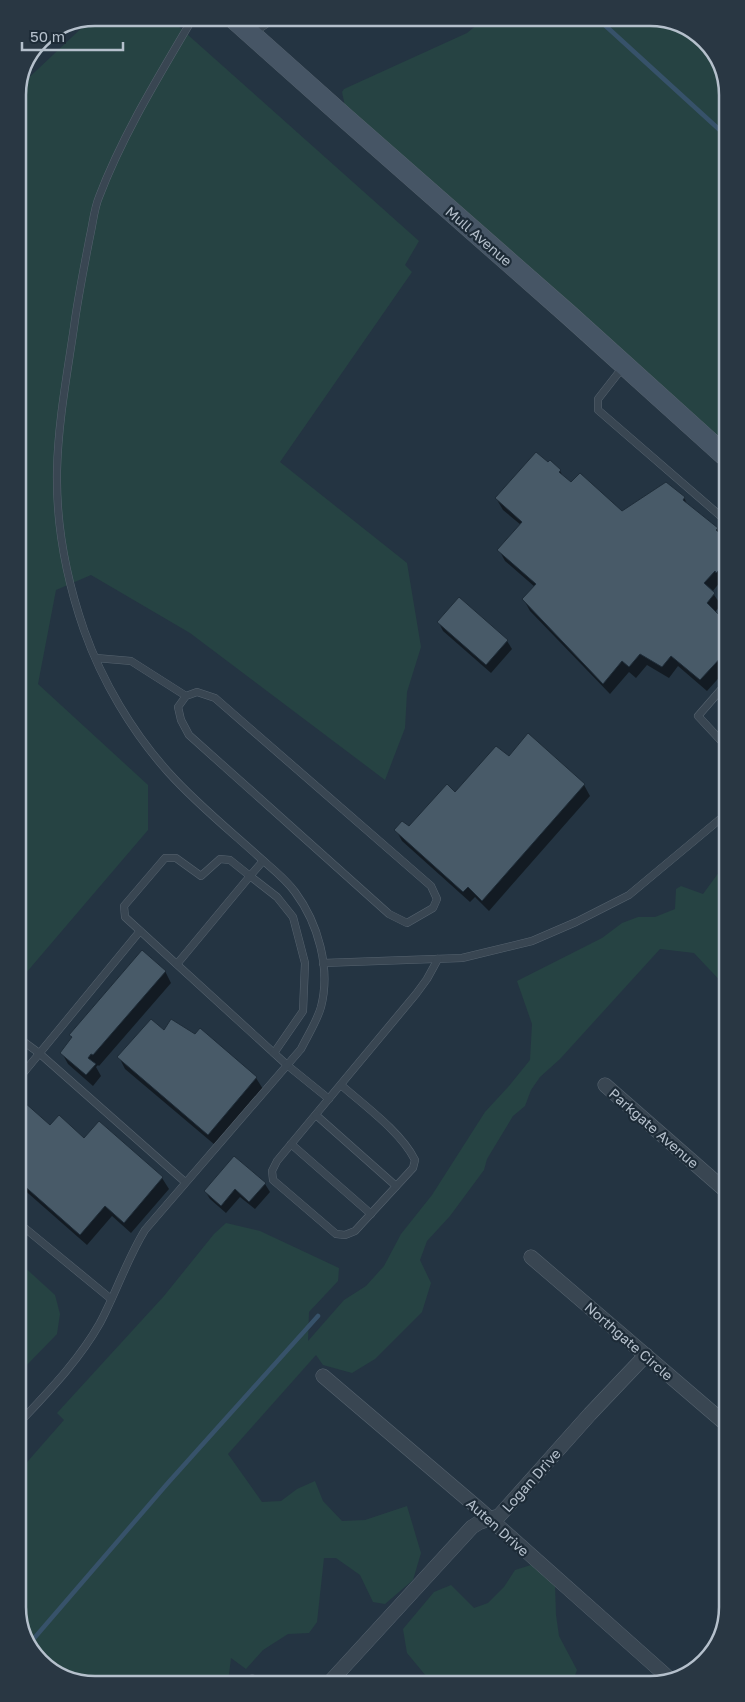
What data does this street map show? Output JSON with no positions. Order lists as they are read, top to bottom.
{
  "streets": {
    "street": [
      "Mull Avenue",
      "Parkgate Avenue",
      "Northgate Circle",
      "Logan Drive",
      "Auten Drive"
    ]
  },
  "crossings": [
    ["Northgate Circle", "Logan Drive"],
    ["Logan Drive", "Auten Drive"]
  ],
  "scale_bar": "50 m"
}
